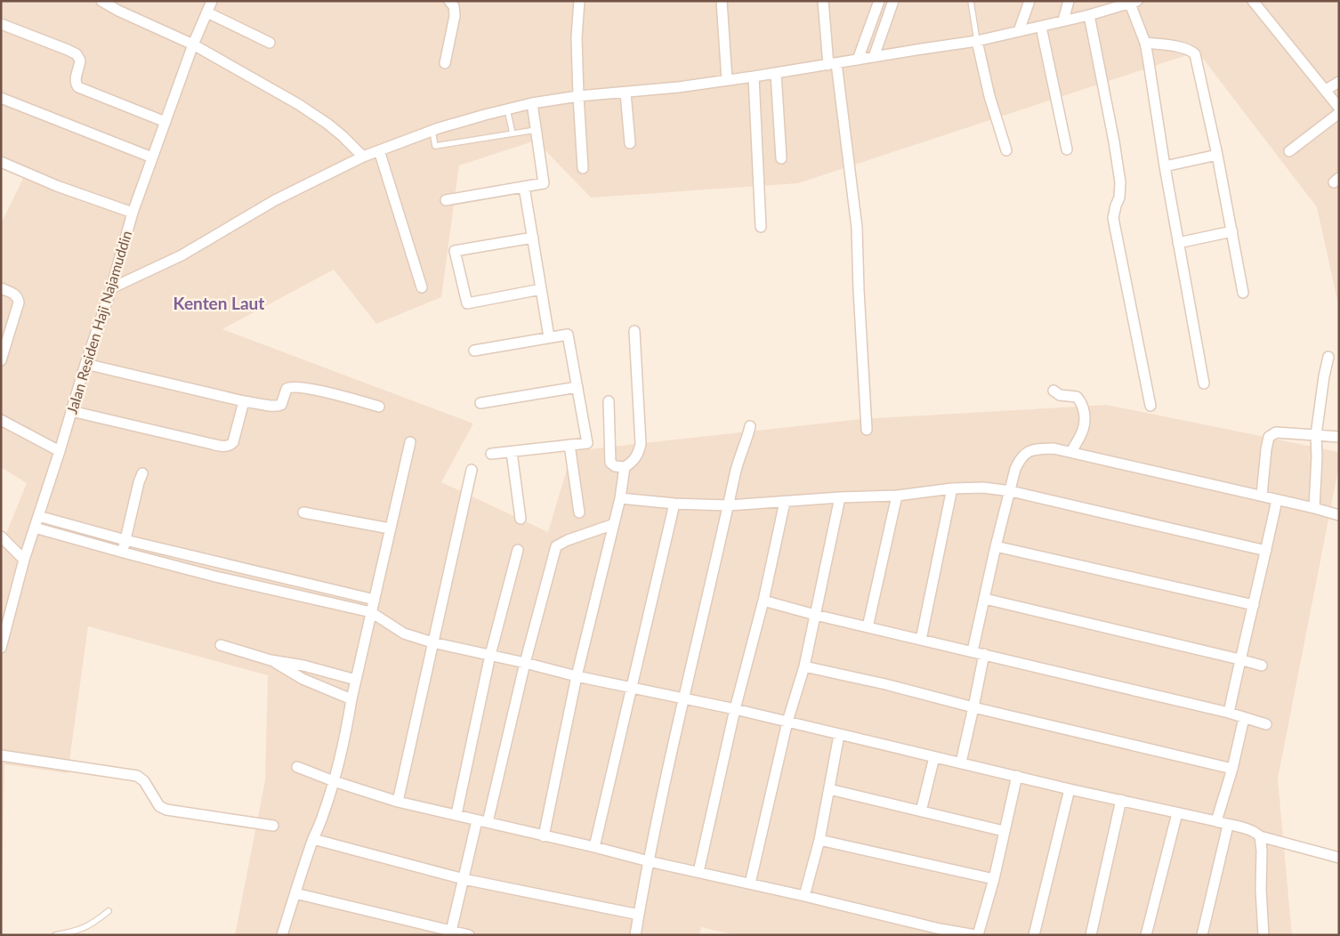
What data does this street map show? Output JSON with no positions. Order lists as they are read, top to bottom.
{
  "streets": {
    "street": ["Jalan Residen Haji Najamuddin"]
  },
  "districts": ["Kenten Laut"]
}
